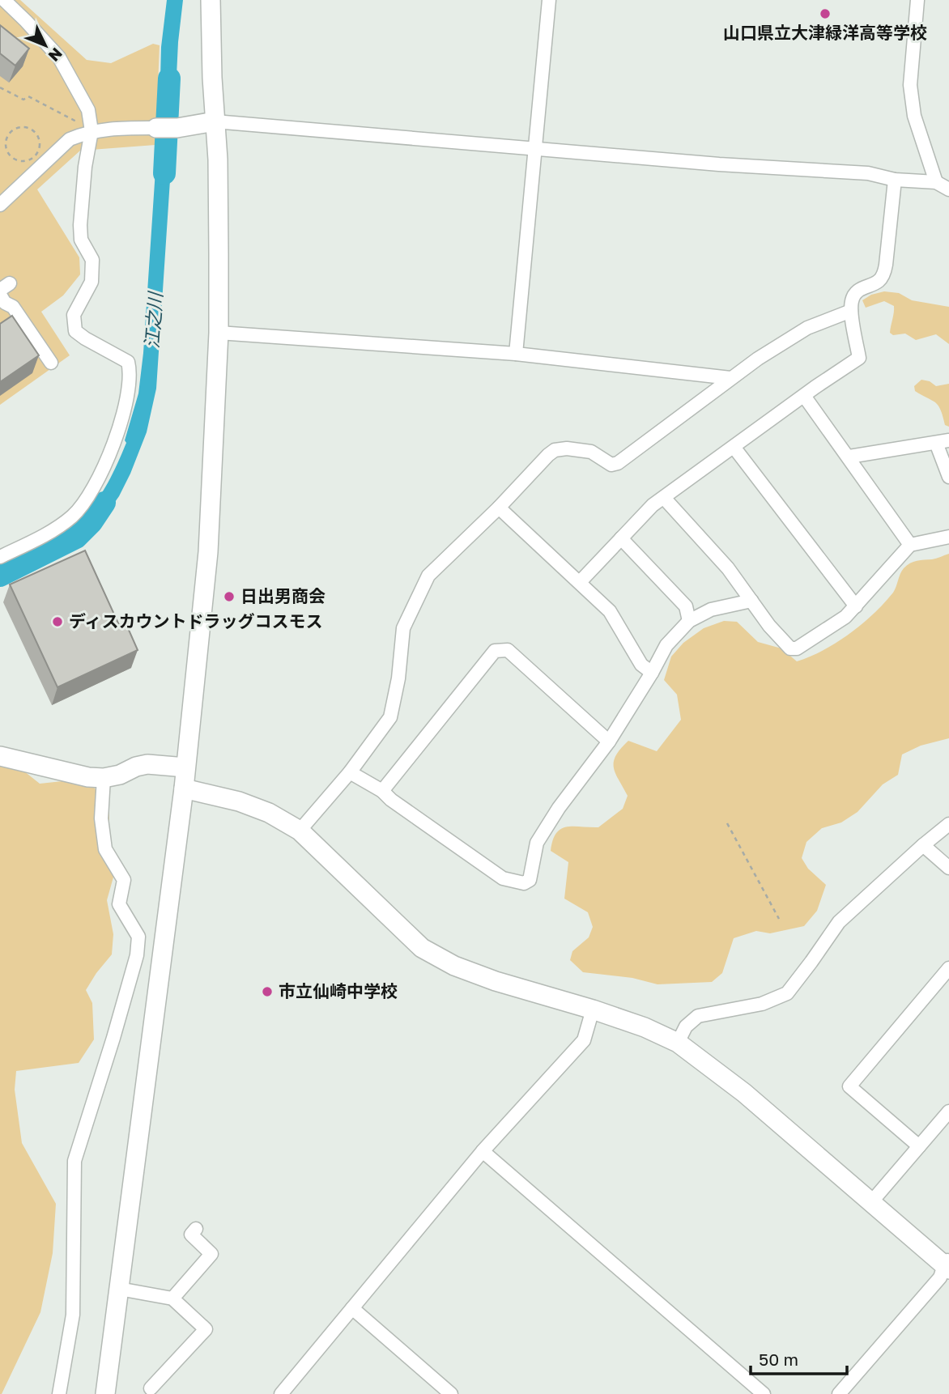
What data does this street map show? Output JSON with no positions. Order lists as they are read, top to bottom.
{
  "water": ["江之川"],
  "places": [
    "山口県立大津緑洋高等学校",
    "日出男商会",
    "ディスカウントドラッグコスモス",
    "市立仙崎中学校"
  ],
  "scale_bar": "50 m",
  "north": "bottom right"
}
